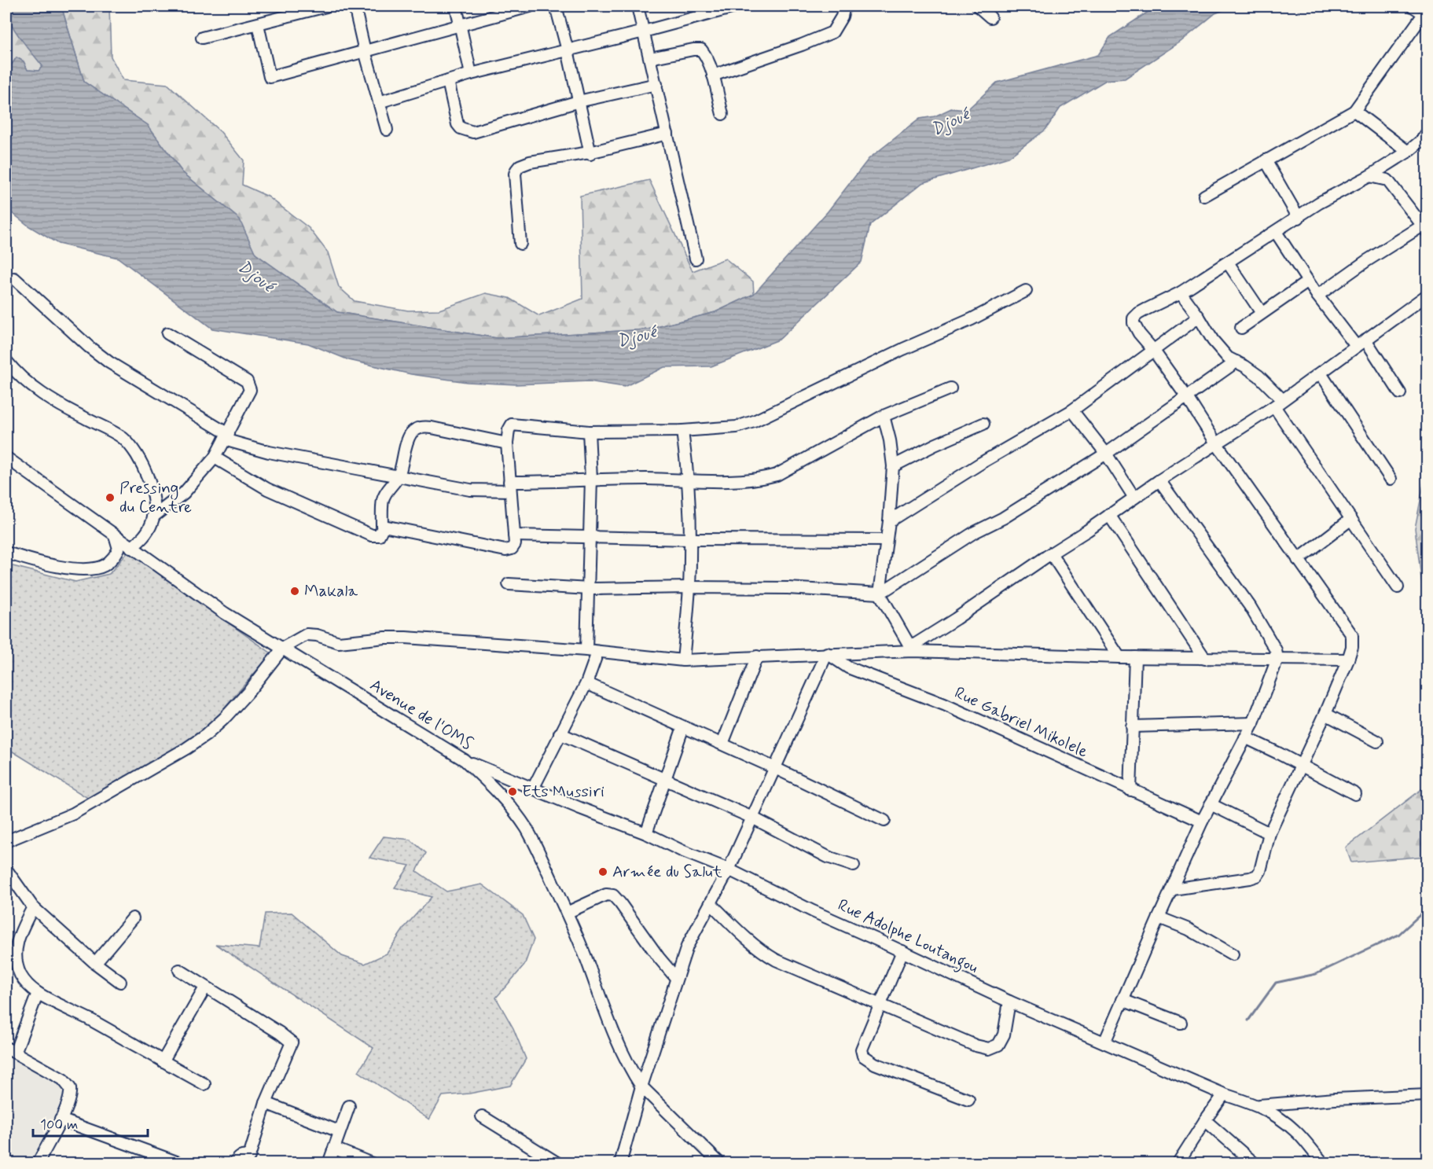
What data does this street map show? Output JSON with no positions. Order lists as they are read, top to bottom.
{
  "streets": {
    "street": ["Avenue de l'OMS", "Rue Gabriel Mikolele", "Rue Adolphe Loutangou"]
  },
  "crossings": [
    ["Avenue de l'OMS", "Rue Adolphe Loutangou"]
  ],
  "water": ["Djoué"],
  "places": [
    "Pressing du Centre",
    "Makala",
    "Ets Mussiri",
    "Armée du Salut"
  ],
  "scale_bar": "100 m"
}
